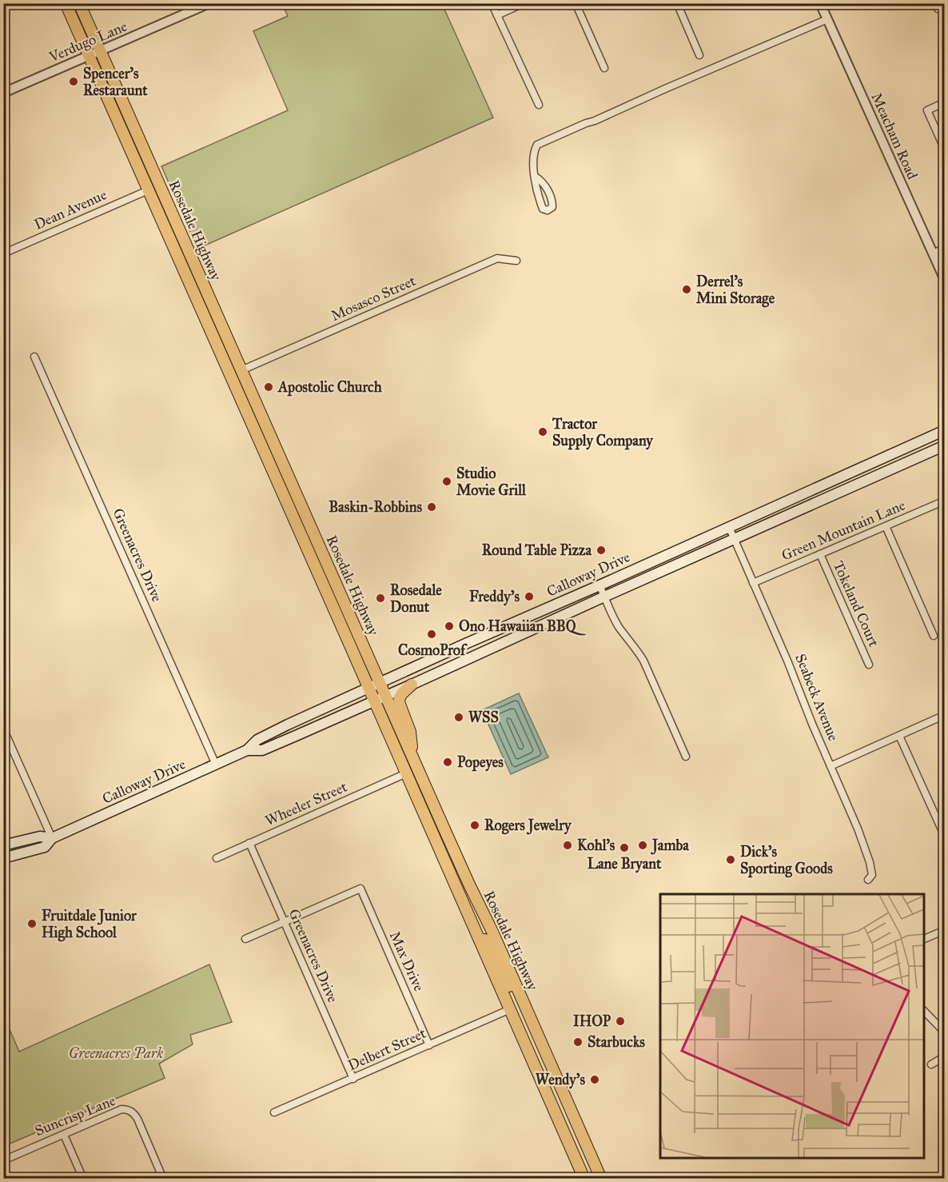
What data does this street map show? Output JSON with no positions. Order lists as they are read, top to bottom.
{
  "streets": {
    "main road": ["Rosedale Highway", "Calloway Drive"],
    "street": [
      "Verdugo Lane",
      "Meacham Road",
      "Dean Avenue",
      "Mosasco Street",
      "Green Mountain Lane",
      "Greenacres Drive",
      "Tokeland Court",
      "Seabeck Avenue",
      "Wheeler Street",
      "Max Drive",
      "Delbert Street",
      "Suncrisp Lane"
    ]
  },
  "crossings": [
    ["Verdugo Lane", "Rosedale Highway"],
    ["Dean Avenue", "Rosedale Highway"],
    ["Rosedale Highway", "Mosasco Street"],
    ["Rosedale Highway", "Calloway Drive"],
    ["Rosedale Highway", "Wheeler Street"],
    ["Rosedale Highway", "Delbert Street"],
    ["Green Mountain Lane", "Tokeland Court"],
    ["Green Mountain Lane", "Seabeck Avenue"],
    ["Greenacres Drive", "Calloway Drive"],
    ["Greenacres Drive", "Wheeler Street"],
    ["Greenacres Drive", "Max Drive"],
    ["Greenacres Drive", "Delbert Street"],
    ["Calloway Drive", "Seabeck Avenue"],
    ["Max Drive", "Delbert Street"]
  ],
  "parks": ["Greenacres Park"],
  "places": [
    "Spencer's Restaraunt",
    "Derrel's Mini Storage",
    "Apostolic Church",
    "Tractor Supply Company",
    "Studio Movie Grill",
    "Baskin-Robbins",
    "Round Table Pizza",
    "Freddy's",
    "Rosedale Donut",
    "Ono Hawaiian BBQ",
    "CosmoProf",
    "WSS",
    "Popeyes",
    "Rogers Jewelry",
    "Kohl's",
    "Jamba",
    "Lane Bryant",
    "Dick's Sporting Goods",
    "Fruitdale Junior High School",
    "IHOP",
    "Starbucks",
    "Wendy's"
  ]
}
